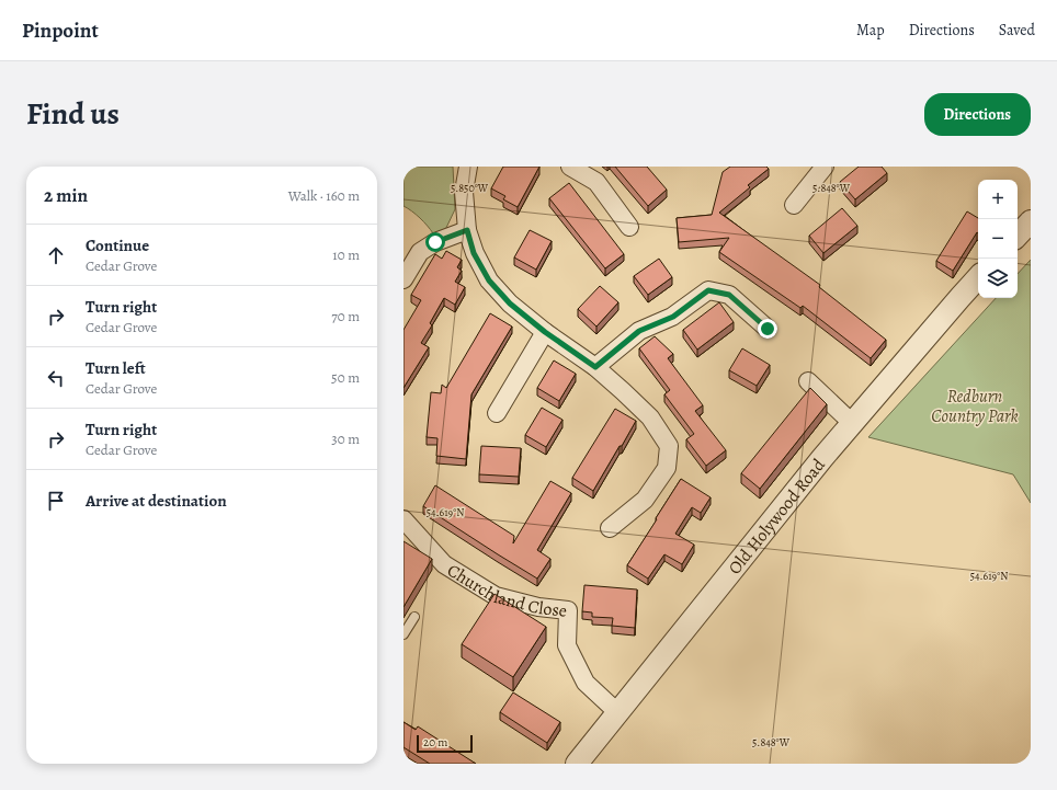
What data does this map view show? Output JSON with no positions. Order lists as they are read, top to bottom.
{
  "streets": {
    "street": ["Old Holywood Road", "Churchland Close"]
  },
  "crossings": [
    ["Old Holywood Road", "Churchland Close"]
  ],
  "parks": ["Redburn Country Park"],
  "scale_bar": "20 m",
  "page": {
    "header": "Pinpoint",
    "nav": ["Map", "Directions", "Saved"],
    "title": "Find us",
    "buttons": "Directions",
    "heading": ["2 min", "Walk · 160 m"],
    "map_buttons": ["+", "−"],
    "list": [
      ["Continue", "Cedar Grove", "10 m"],
      ["Turn right", "Cedar Grove", "70 m"],
      ["Turn left", "Cedar Grove", "50 m"],
      ["Turn right", "Cedar Grove", "30 m"],
      "Arrive at destination"
    ],
    "scale": "20 m"
  },
  "coordinates": ["5.850°W", "5.848°W", "54.619°N"]
}
